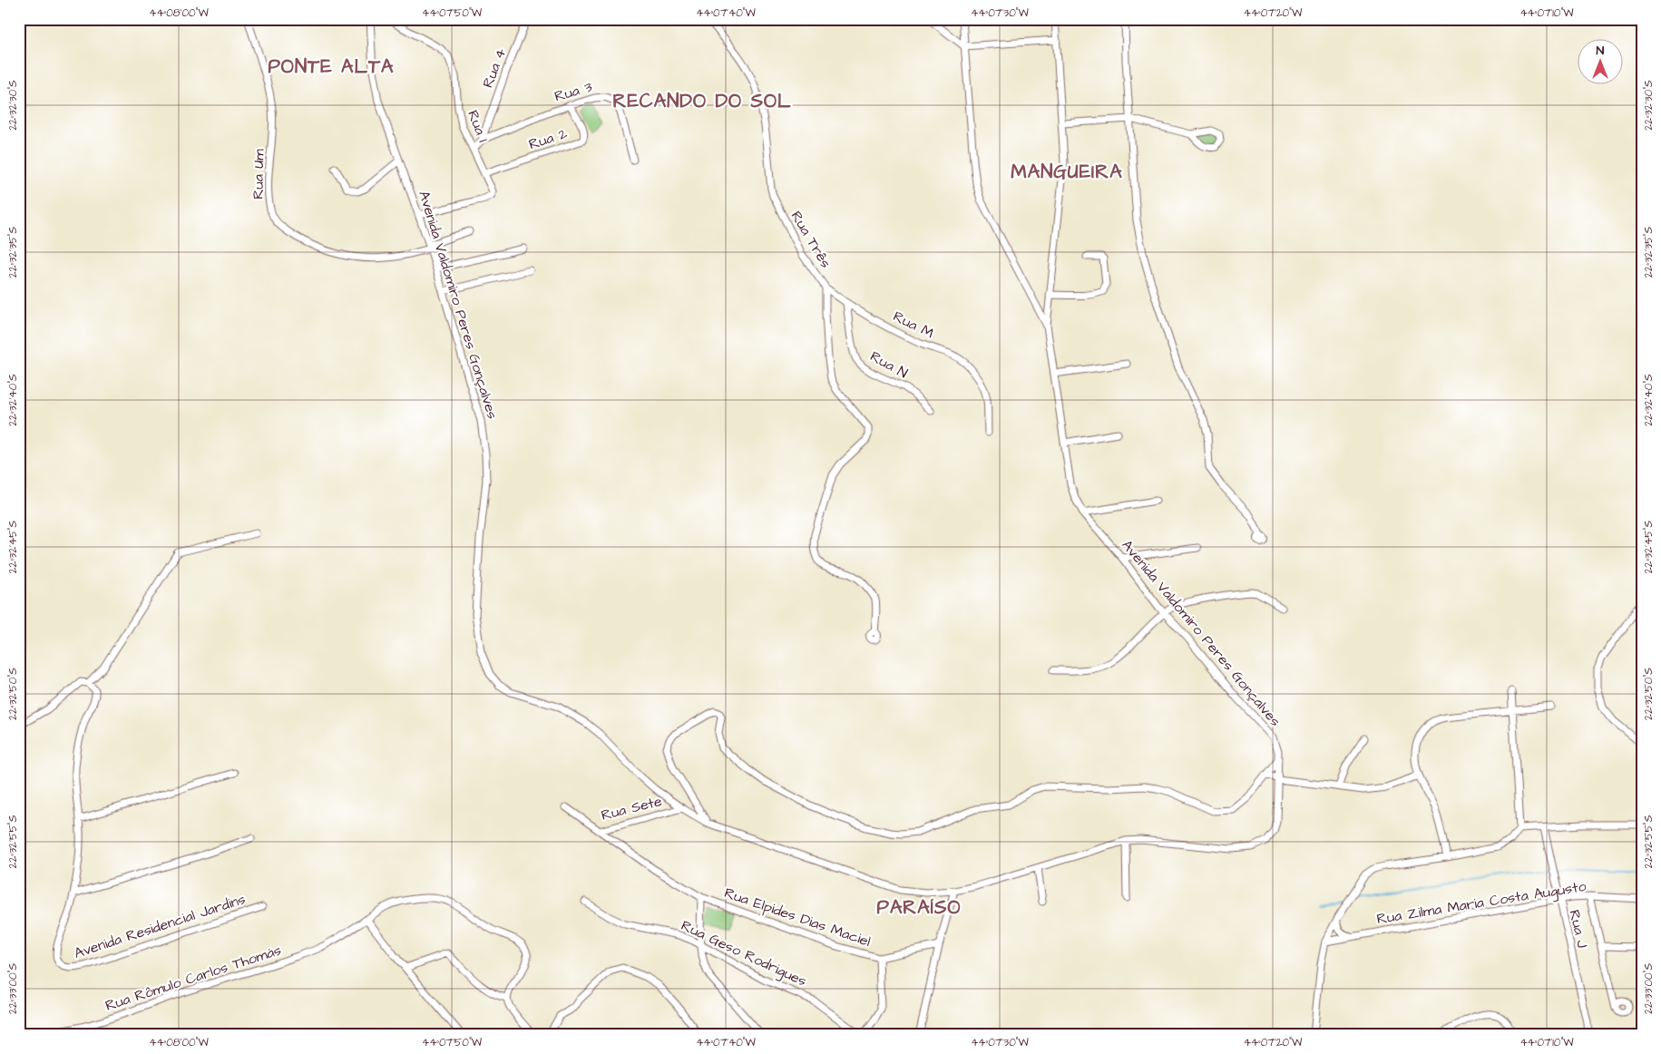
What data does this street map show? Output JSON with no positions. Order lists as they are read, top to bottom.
{
  "streets": {
    "street": [
      "Rua 4",
      "Rua 3",
      "Rua 1",
      "Rua 2",
      "Rua Um",
      "Rua Três",
      "Avenida Valdomiro Peres Gonçalves",
      "Rua M",
      "Rua N",
      "Rua Sete",
      "Rua Zilma Maria Costa Augusto",
      "Rua Elpides Dias Maciel",
      "Avenida Residencial Jardins",
      "Rua J",
      "Rua Geso Rodrigues",
      "Rua Rômulo Carlos Thomás"
    ]
  },
  "crossings": [
    ["Rua 4", "Rua 3"],
    ["Rua 4", "Rua 1"],
    ["Rua 3", "Rua 2"],
    ["Rua 1", "Rua 2"],
    ["Rua 1", "Avenida Valdomiro Peres Gonçalves"],
    ["Rua Um", "Avenida Valdomiro Peres Gonçalves"],
    ["Rua Três", "Rua M"],
    ["Avenida Valdomiro Peres Gonçalves", "Rua Sete"],
    ["Rua M", "Rua N"],
    ["Rua Sete", "Rua Elpides Dias Maciel"],
    ["Rua Zilma Maria Costa Augusto", "Rua J"]
  ],
  "districts": [
    "PONTE ALTA",
    "RECANDO DO SOL",
    "MANGUEIRA",
    "PARAÍSO"
  ],
  "north": "top",
  "coordinates": [
    "44°08'00\"W",
    "44°07'50\"W",
    "44°07'40\"W",
    "44°07'30\"W",
    "44°07'20\"W",
    "44°07'10\"W",
    "22°32'30\"S",
    "22°32'35\"S",
    "22°32'40\"S",
    "22°32'45\"S",
    "22°32'50\"S",
    "22°32'55\"S",
    "22°33'00\"S"
  ]
}
